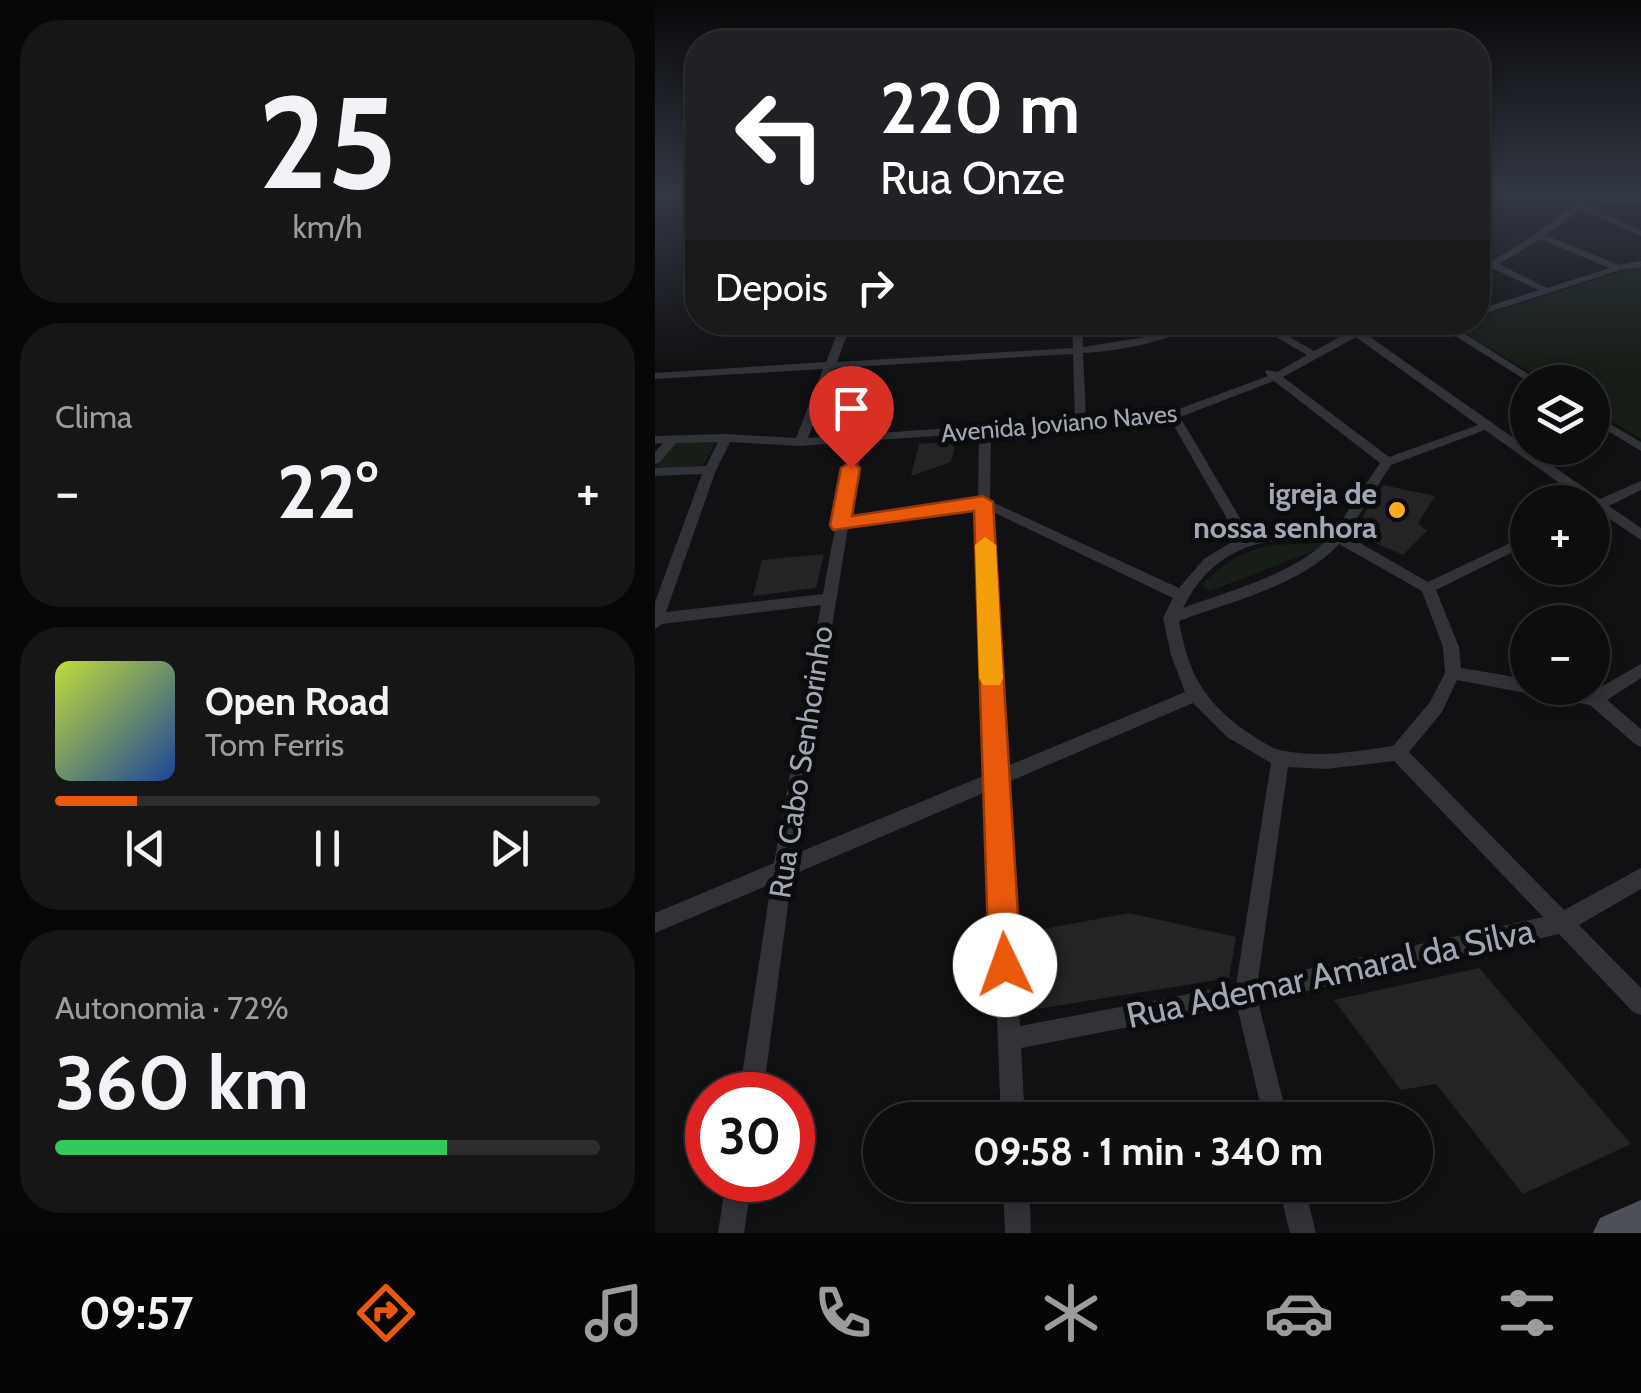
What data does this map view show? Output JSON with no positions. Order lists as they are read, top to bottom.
{
  "streets": {
    "street": ["Avenida Joviano Naves", "Rua Cabo Senhorinho", "Rua Ademar Amaral da Silva"]
  },
  "crossings": [
    ["Avenida Joviano Naves", "Rua Cabo Senhorinho"]
  ],
  "places": ["igreja de nossa senhora"],
  "page": {
    "tile": [
      ["25", "km/h"],
      "Clima",
      ["Autonomia · 72%", "360 km"]
    ],
    "turn": ["220 m", "Rua Onze"],
    "then": "Depois",
    "map_buttons": ["+", "−"],
    "heat": ["−", "22°", "+"],
    "song": ["Open Road", "Tom Ferris"],
    "limit": "30",
    "trip": "09:58 · 1 min · 340 m",
    "tabs": "09:57"
  }
}
